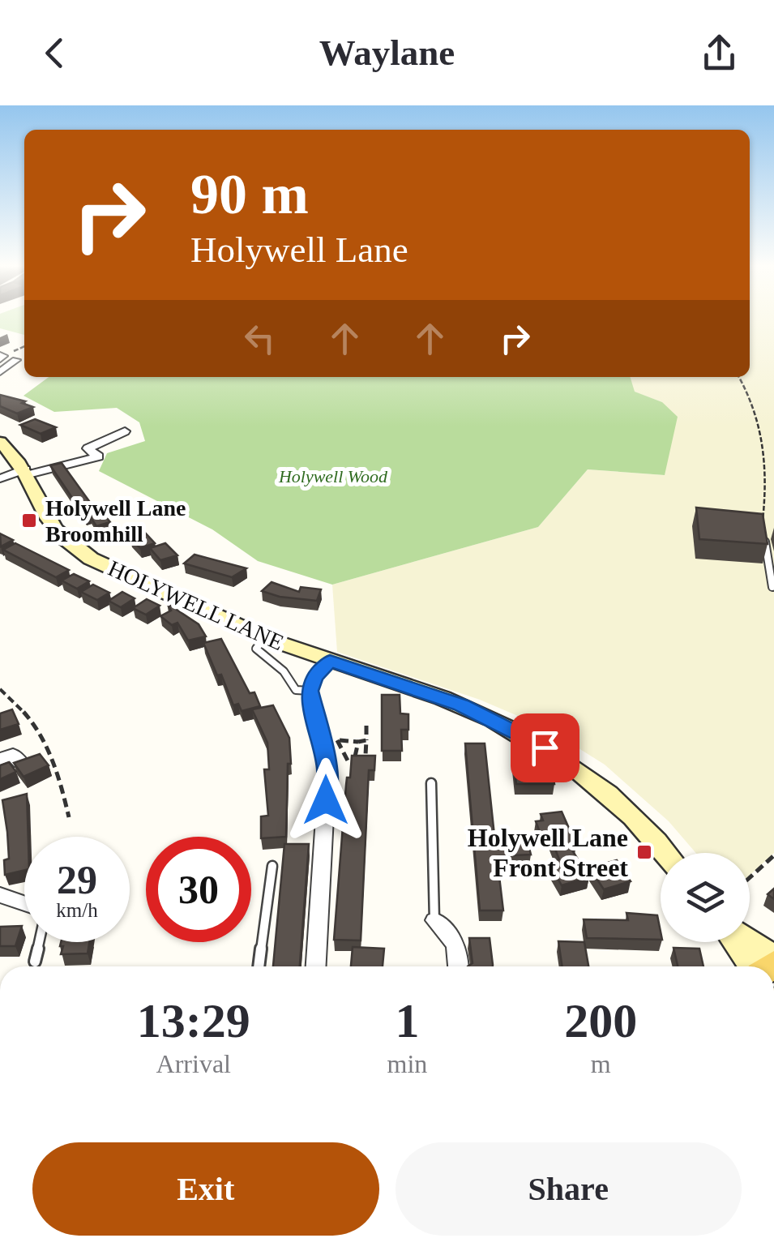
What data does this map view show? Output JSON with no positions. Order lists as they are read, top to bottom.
{
  "streets": {
    "main road": ["HOLYWELL LANE"]
  },
  "parks": ["Holywell Wood"],
  "places": {
    "transit": ["Holywell Lane Broomhill", "Holywell Lane Front Street"]
  },
  "page": {
    "header": "Waylane",
    "turn": ["90 m", "Holywell Lane"],
    "speed": "29 km/h",
    "limit": "30",
    "eta": [
      "13:29",
      "Arrival",
      "1",
      "min",
      "200",
      "m"
    ],
    "buttons": ["Exit", "Share"]
  }
}
